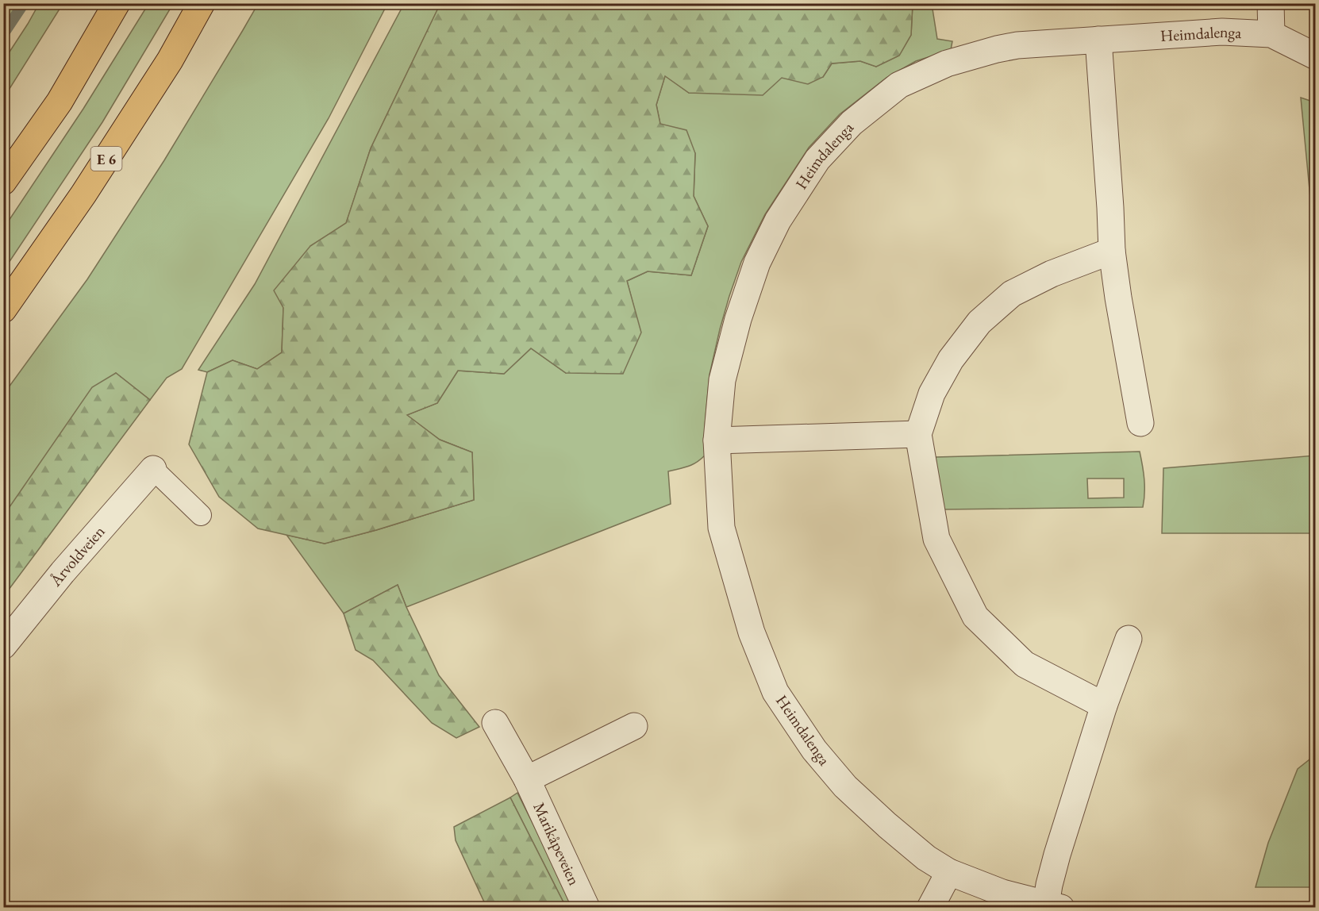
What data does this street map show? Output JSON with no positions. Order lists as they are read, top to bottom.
{
  "streets": {
    "highway": ["E 6"],
    "street": ["Heimdalenga", "Årvoldveien", "Marikåpeveien"]
  }
}
